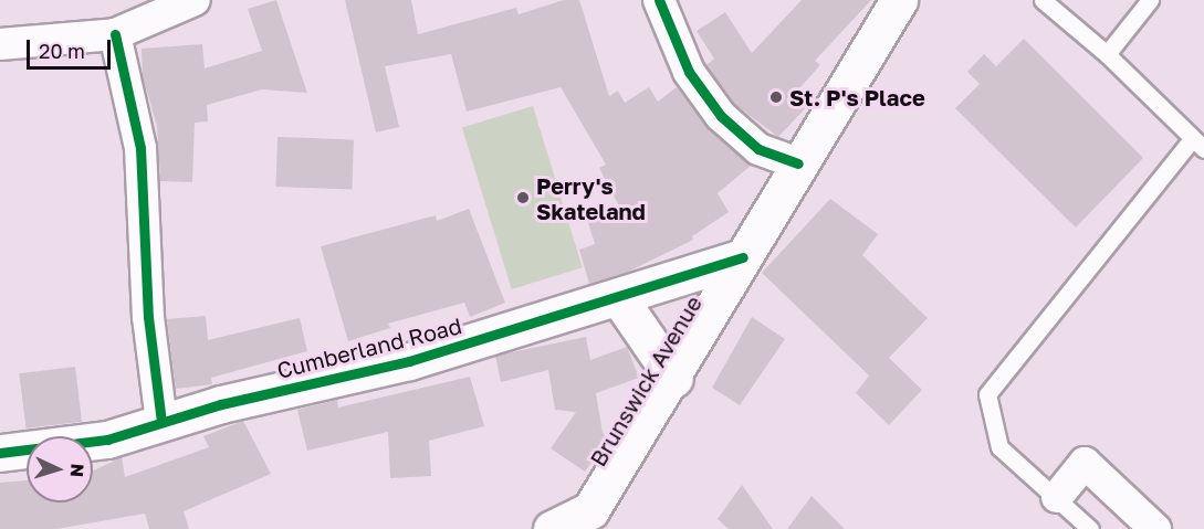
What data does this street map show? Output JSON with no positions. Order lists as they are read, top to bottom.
{
  "streets": {
    "street": ["Cumberland Road", "Brunswick Avenue"]
  },
  "crossings": [
    ["Cumberland Road", "Brunswick Avenue"]
  ],
  "places": ["St. P's Place", "Perry's Skateland"],
  "scale_bar": "20 m",
  "north": "right"
}
